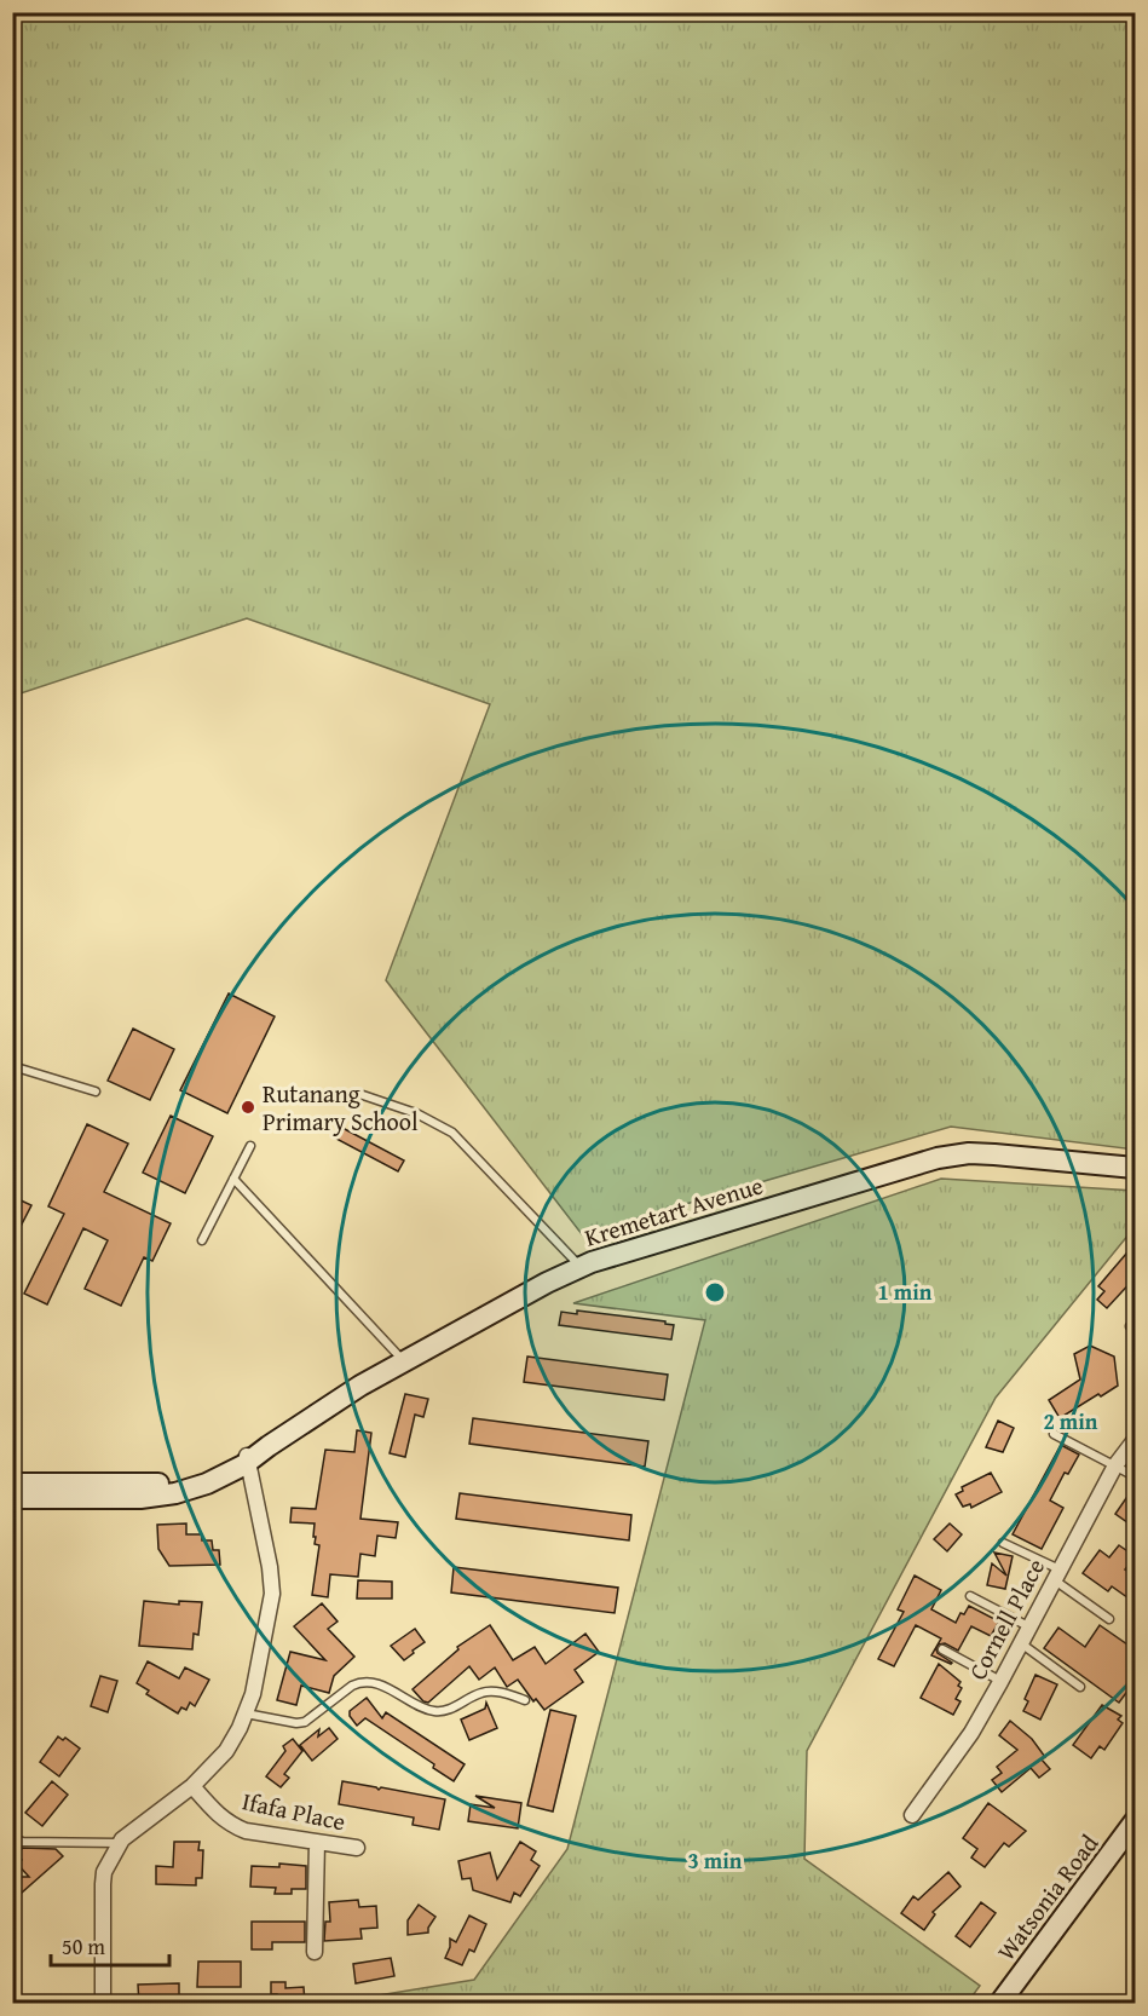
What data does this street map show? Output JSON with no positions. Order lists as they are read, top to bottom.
{
  "streets": {
    "street": [
      "Kremetart Avenue",
      "Cornell Place",
      "Ifafa Place",
      "Watsonia Road"
    ]
  },
  "places": ["Rutanang Primary School"],
  "scale_bar": "50 m",
  "rings": ["1 min", "2 min", "3 min"]
}
